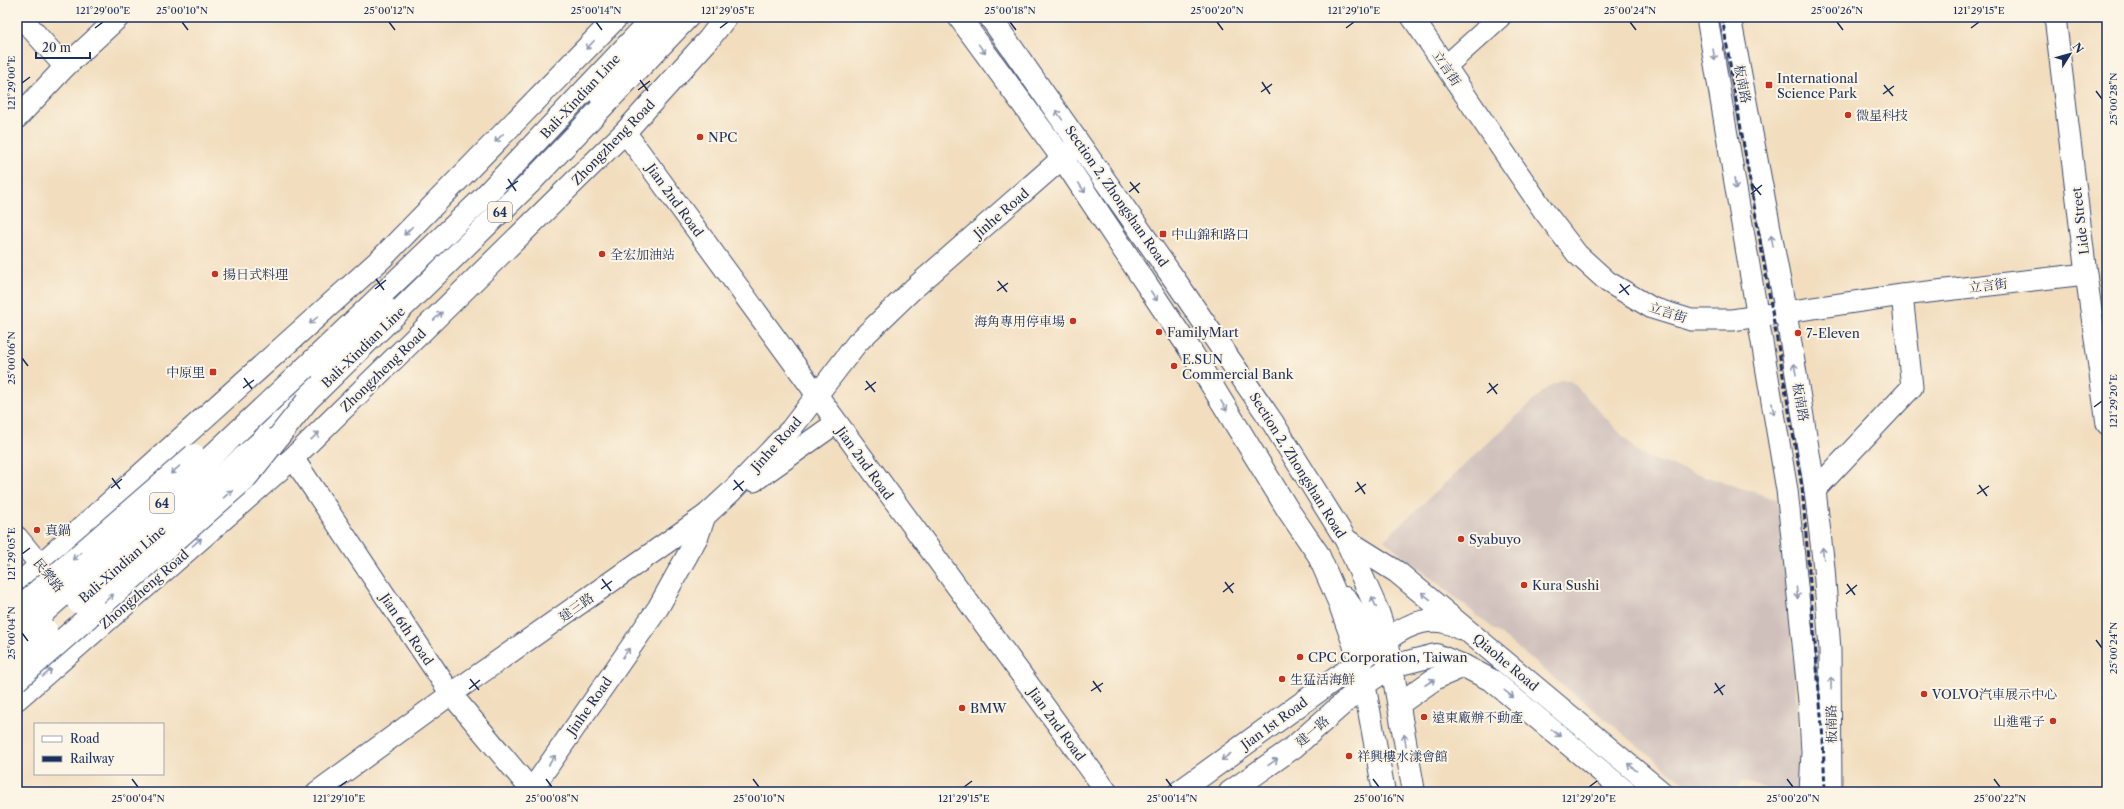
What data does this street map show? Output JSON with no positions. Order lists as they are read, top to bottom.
{
  "streets": {
    "main road": [
      "Bali-Xindian Line",
      "Zhongzheng Road",
      "Section 2, Zhongshan Road",
      "64",
      "Qiaohe Road",
      "Jian 1st Road",
      "建一路"
    ],
    "street": [
      "立言街",
      "板南路",
      "Jian 2nd Road",
      "Jinhe Road",
      "Lide Street",
      "民樂路",
      "建三路",
      "Jian 6th Road"
    ]
  },
  "crossings": [
    ["立言街", "板南路"],
    ["立言街", "Lide Street"],
    ["Zhongzheng Road", "Jian 2nd Road"],
    ["Zhongzheng Road", "民樂路"],
    ["Zhongzheng Road", "Jian 6th Road"],
    ["Section 2, Zhongshan Road", "Jinhe Road"],
    ["Section 2, Zhongshan Road", "Qiaohe Road"],
    ["Section 2, Zhongshan Road", "Jian 1st Road"],
    ["Section 2, Zhongshan Road", "建一路"],
    ["Jian 2nd Road", "Jinhe Road"],
    ["Jian 2nd Road", "建三路"],
    ["Jinhe Road", "建三路"],
    ["Jinhe Road", "Jian 6th Road"],
    ["建三路", "Jian 6th Road"],
    ["Qiaohe Road", "Jian 1st Road"],
    ["Qiaohe Road", "建一路"]
  ],
  "one_way": ["Jinhe Road", "Jian 1st Road", "建一路"],
  "places": {
    "transit": ["International Science Park", "中山錦和路口", "中原里"],
    "other": [
      "微星科技",
      "NPC",
      "全宏加油站",
      "揚日式料理",
      "海角專用停車場",
      "FamilyMart",
      "7-Eleven",
      "E.SUN Commercial Bank",
      "真鍋",
      "Syabuyo",
      "Kura Sushi",
      "CPC Corporation, Taiwan",
      "生猛活海鮮",
      "VOLVO汽車展示中心",
      "BMW",
      "遠東廠辦不動產",
      "山進電子",
      "祥興樓水漾會館"
    ]
  },
  "legend": ["Road", "Railway"],
  "scale_bar": "20 m",
  "north": "top right",
  "coordinates": [
    "121°29'00\"E",
    "25°00'10\"N",
    "25°00'12\"N",
    "25°00'14\"N",
    "121°29'05\"E",
    "25°00'18\"N",
    "25°00'20\"N",
    "121°29'10\"E",
    "25°00'24\"N",
    "25°00'26\"N",
    "121°29'15\"E",
    "25°00'28\"N",
    "25°00'06\"N",
    "121°29'20\"E",
    "25°00'04\"N",
    "25°00'08\"N",
    "25°00'16\"N",
    "25°00'22\"N"
  ]
}
